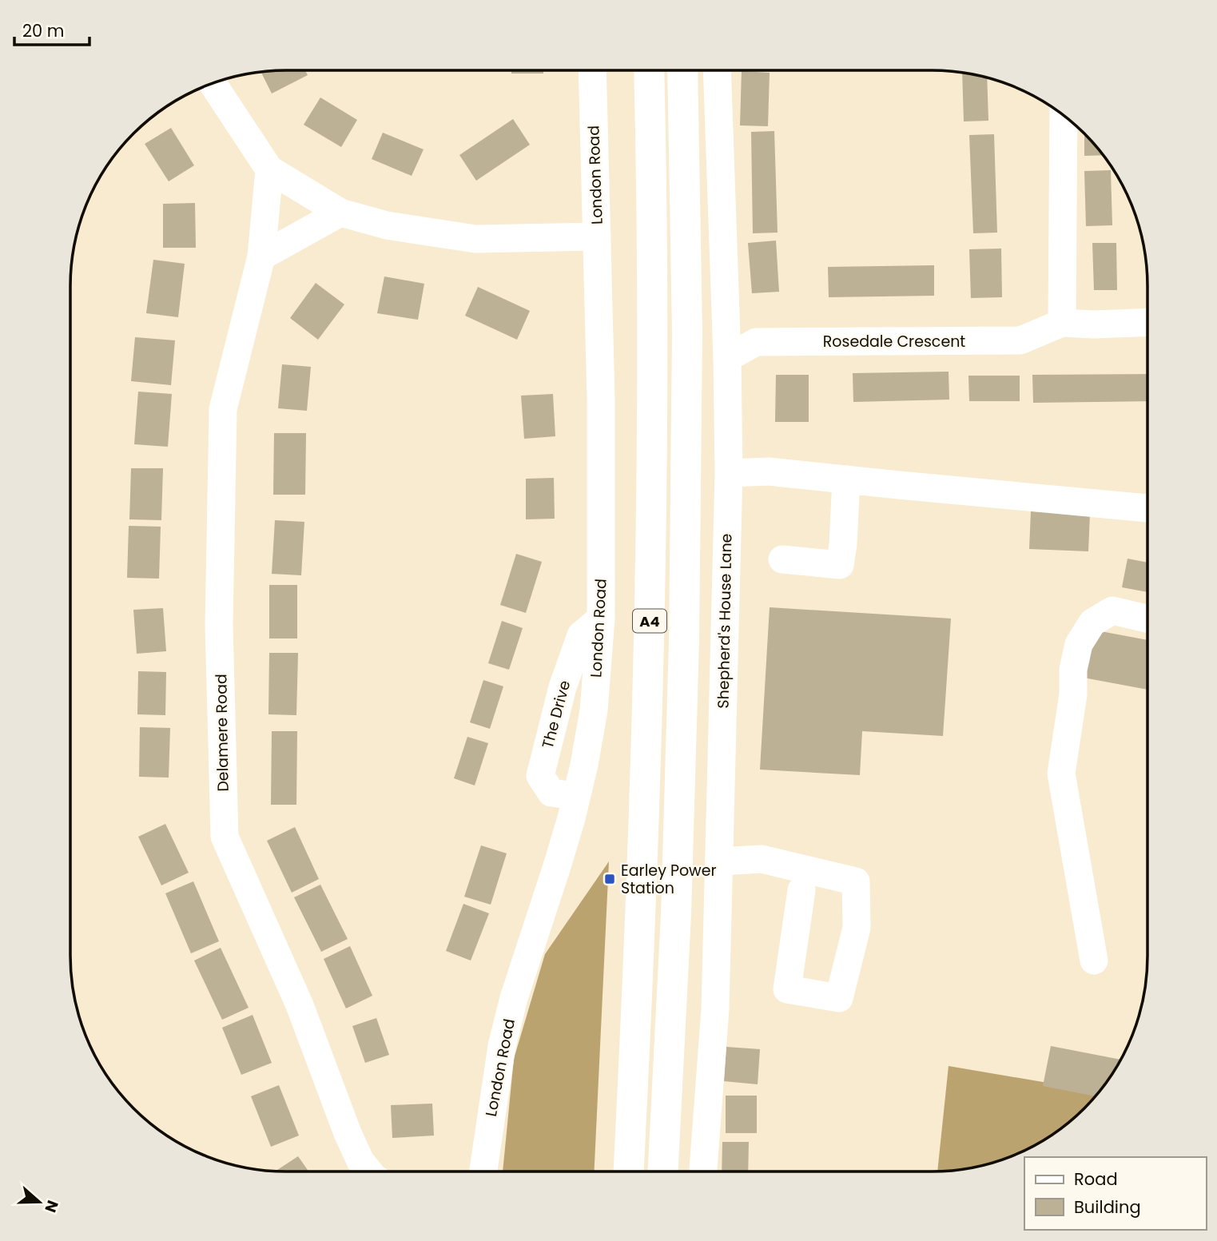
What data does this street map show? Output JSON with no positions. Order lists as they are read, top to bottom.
{
  "streets": {
    "main road": ["A4"],
    "street": [
      "London Road",
      "Rosedale Crescent",
      "Shepherd's House Lane",
      "The Drive",
      "Delamere Road"
    ]
  },
  "crossings": [
    ["London Road", "The Drive"],
    ["Rosedale Crescent", "Shepherd's House Lane"]
  ],
  "places": {
    "transit": ["Earley Power Station"]
  },
  "legend": ["Road", "Building"],
  "scale_bar": "20 m",
  "north": "right"
}
